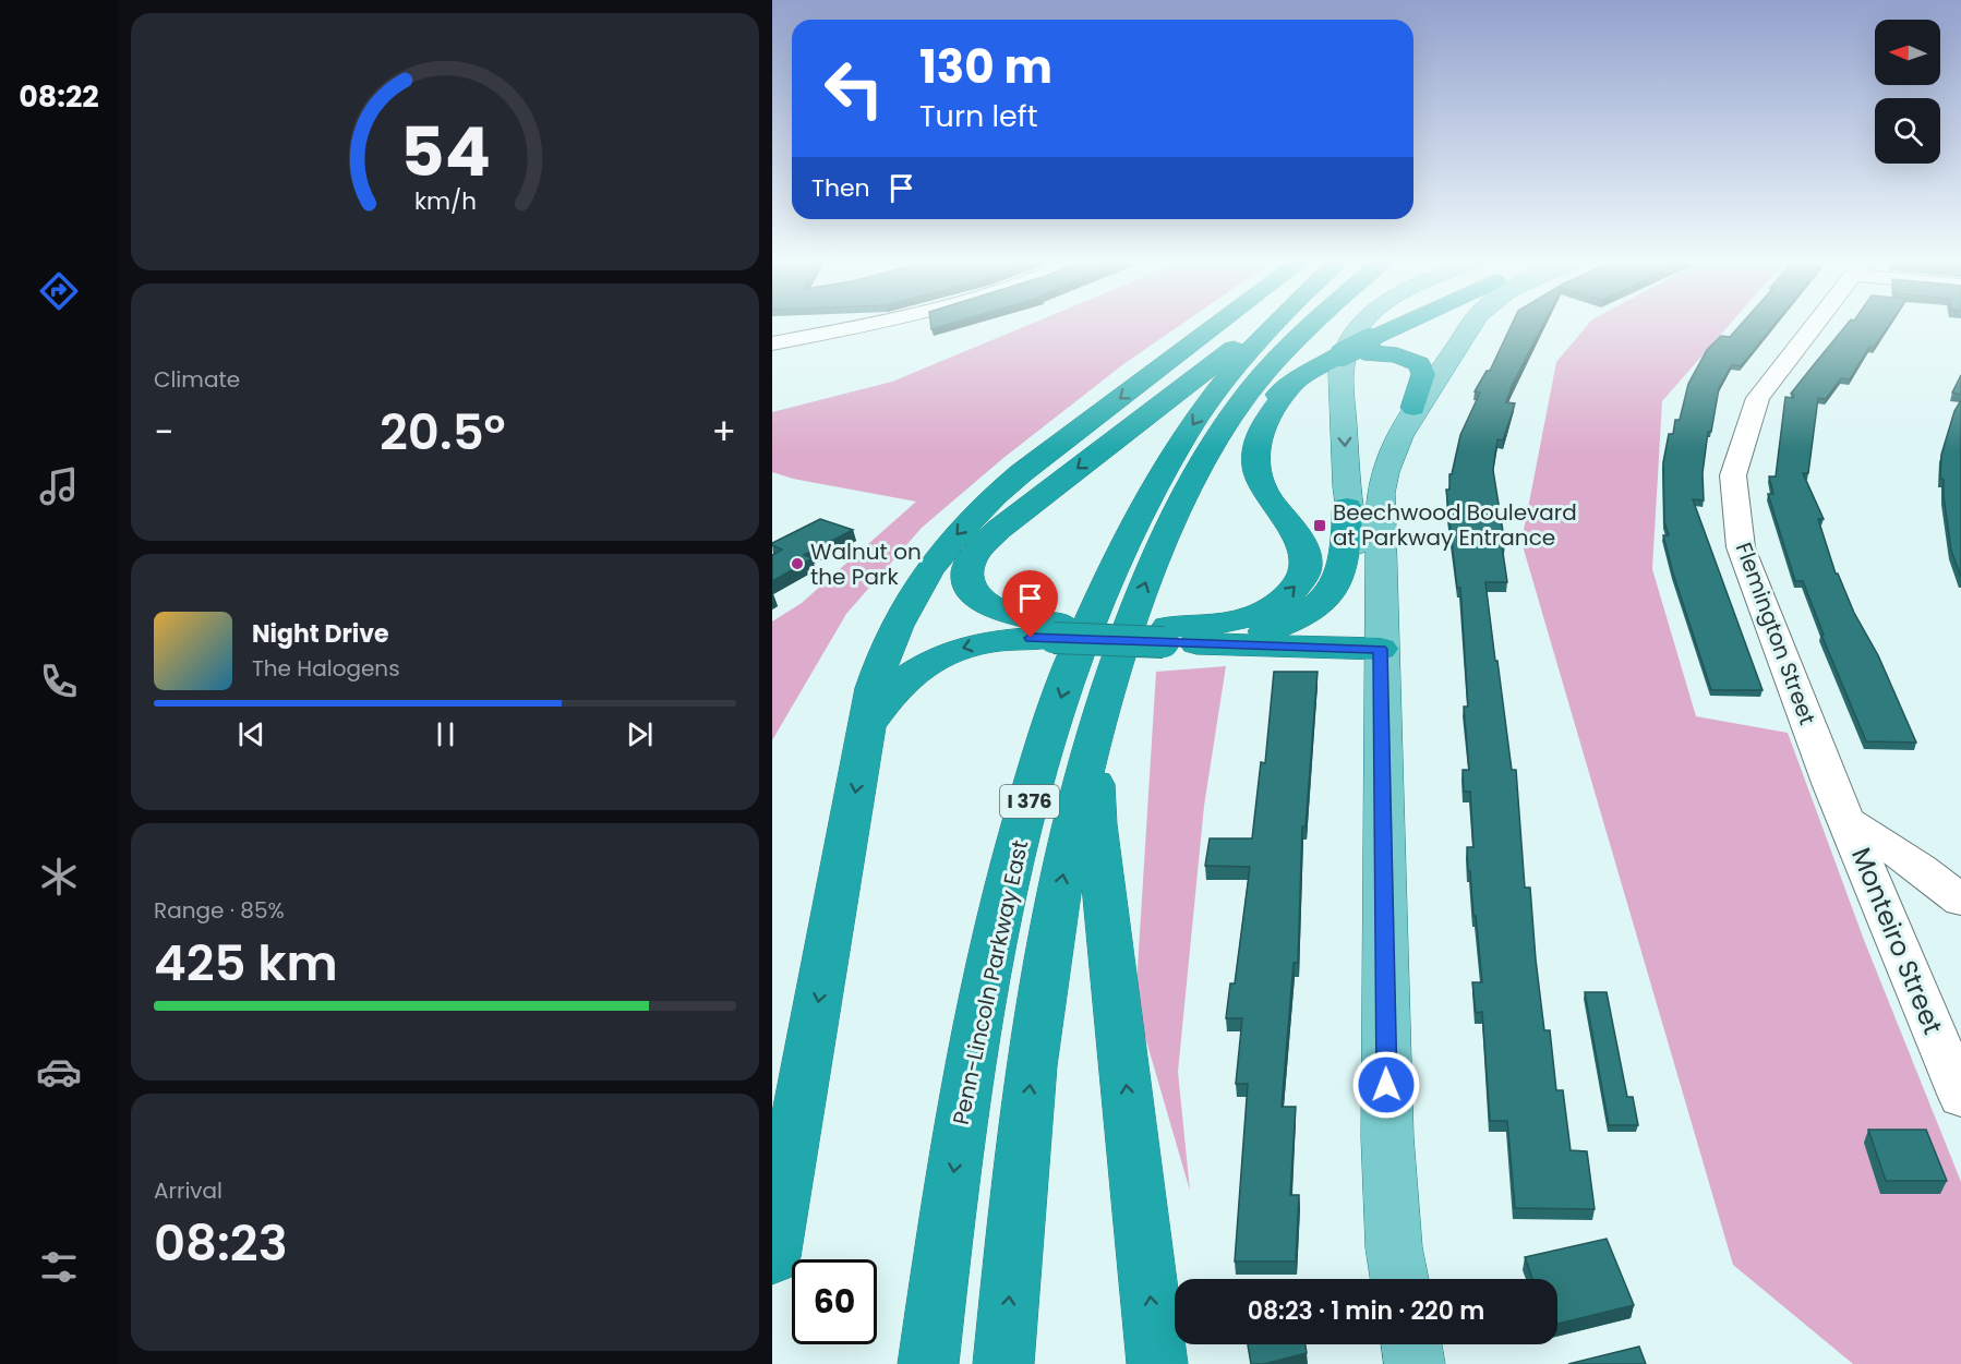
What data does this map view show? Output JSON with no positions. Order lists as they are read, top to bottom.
{
  "streets": {
    "highway": ["I 376", "Penn-Lincoln Parkway East"],
    "street": ["Flemington Street", "Monteiro Street"]
  },
  "crossings": [
    ["Flemington Street", "Monteiro Street"]
  ],
  "places": {
    "transit": ["Beechwood Boulevard at Parkway Entrance"],
    "other": ["Walnut on the Park"]
  },
  "north": "left",
  "page": {
    "tabs": "08:22",
    "turn": ["130 m", "Turn left"],
    "then": "Then",
    "tile": [
      "Climate",
      ["Range · 85%", "425 km"],
      ["Arrival", "08:23"]
    ],
    "heat": ["−", "20.5°", "+"],
    "song": ["Night Drive", "The Halogens"],
    "limit": "60",
    "trip": "08:23 · 1 min · 220 m",
    "gauge": ["54", "km/h"]
  }
}
